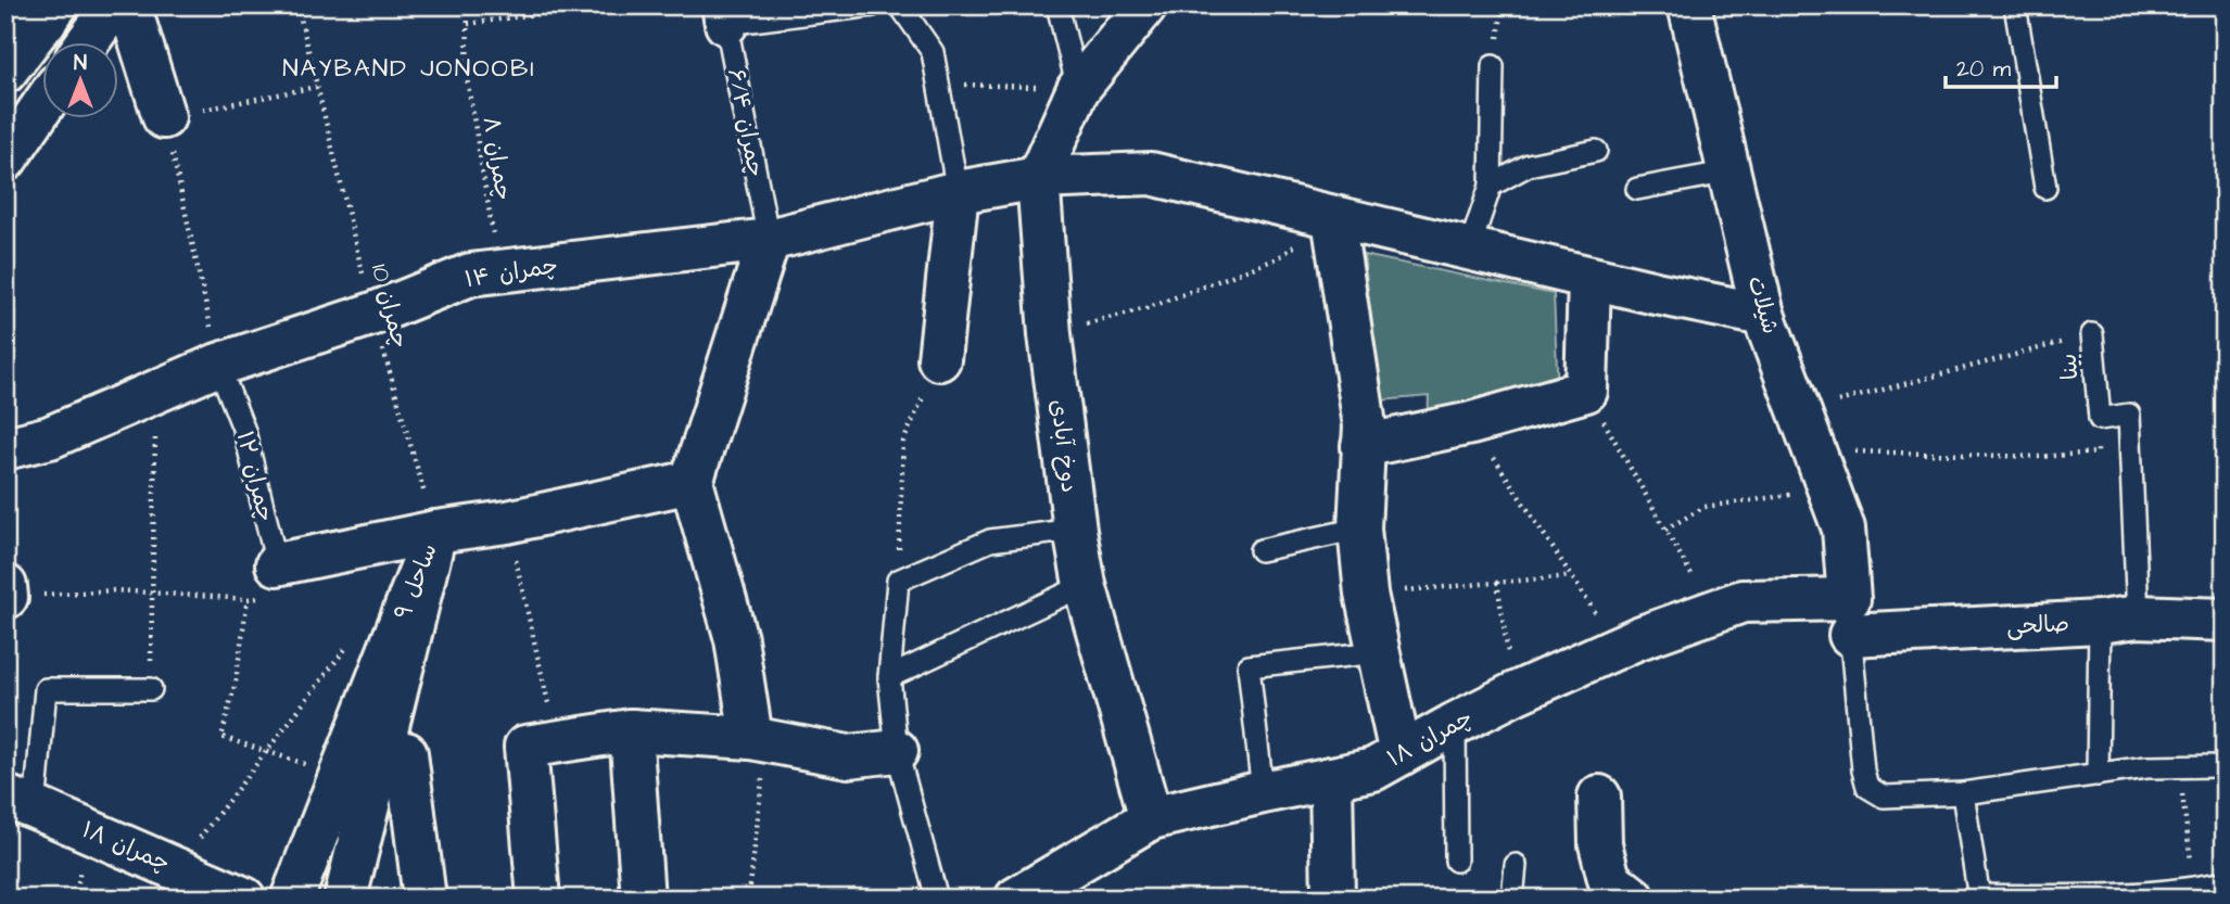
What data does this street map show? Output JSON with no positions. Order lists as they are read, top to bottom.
{
  "streets": {
    "street": [
      "چمران ۱۴",
      "شیلات",
      "دوخ آبادی",
      "ساحل ۹",
      "صالحی",
      "چمران ۱۸"
    ],
    "lane": ["چمران ۶/۴", "بینا", "چمران ۱۲"],
    "path": ["چمران ۸", "چمران 10"]
  },
  "crossings": [
    ["چمران ۶/۴", "چمران ۱۴"],
    ["چمران ۸", "چمران ۱۴"],
    ["چمران ۱۴", "شیلات"],
    ["چمران ۱۴", "چمران 10"],
    ["چمران ۱۴", "دوخ آبادی"],
    ["چمران ۱۴", "چمران ۱۲"],
    ["شیلات", "بینا"],
    ["شیلات", "صالحی"],
    ["شیلات", "چمران ۱۸"],
    ["چمران 10", "ساحل ۹"],
    ["دوخ آبادی", "چمران ۱۸"],
    ["صالحی", "چمران ۱۸"]
  ],
  "districts": ["NAYBAND JONOOBI"],
  "scale_bar": "20 m",
  "north": "top"
}
